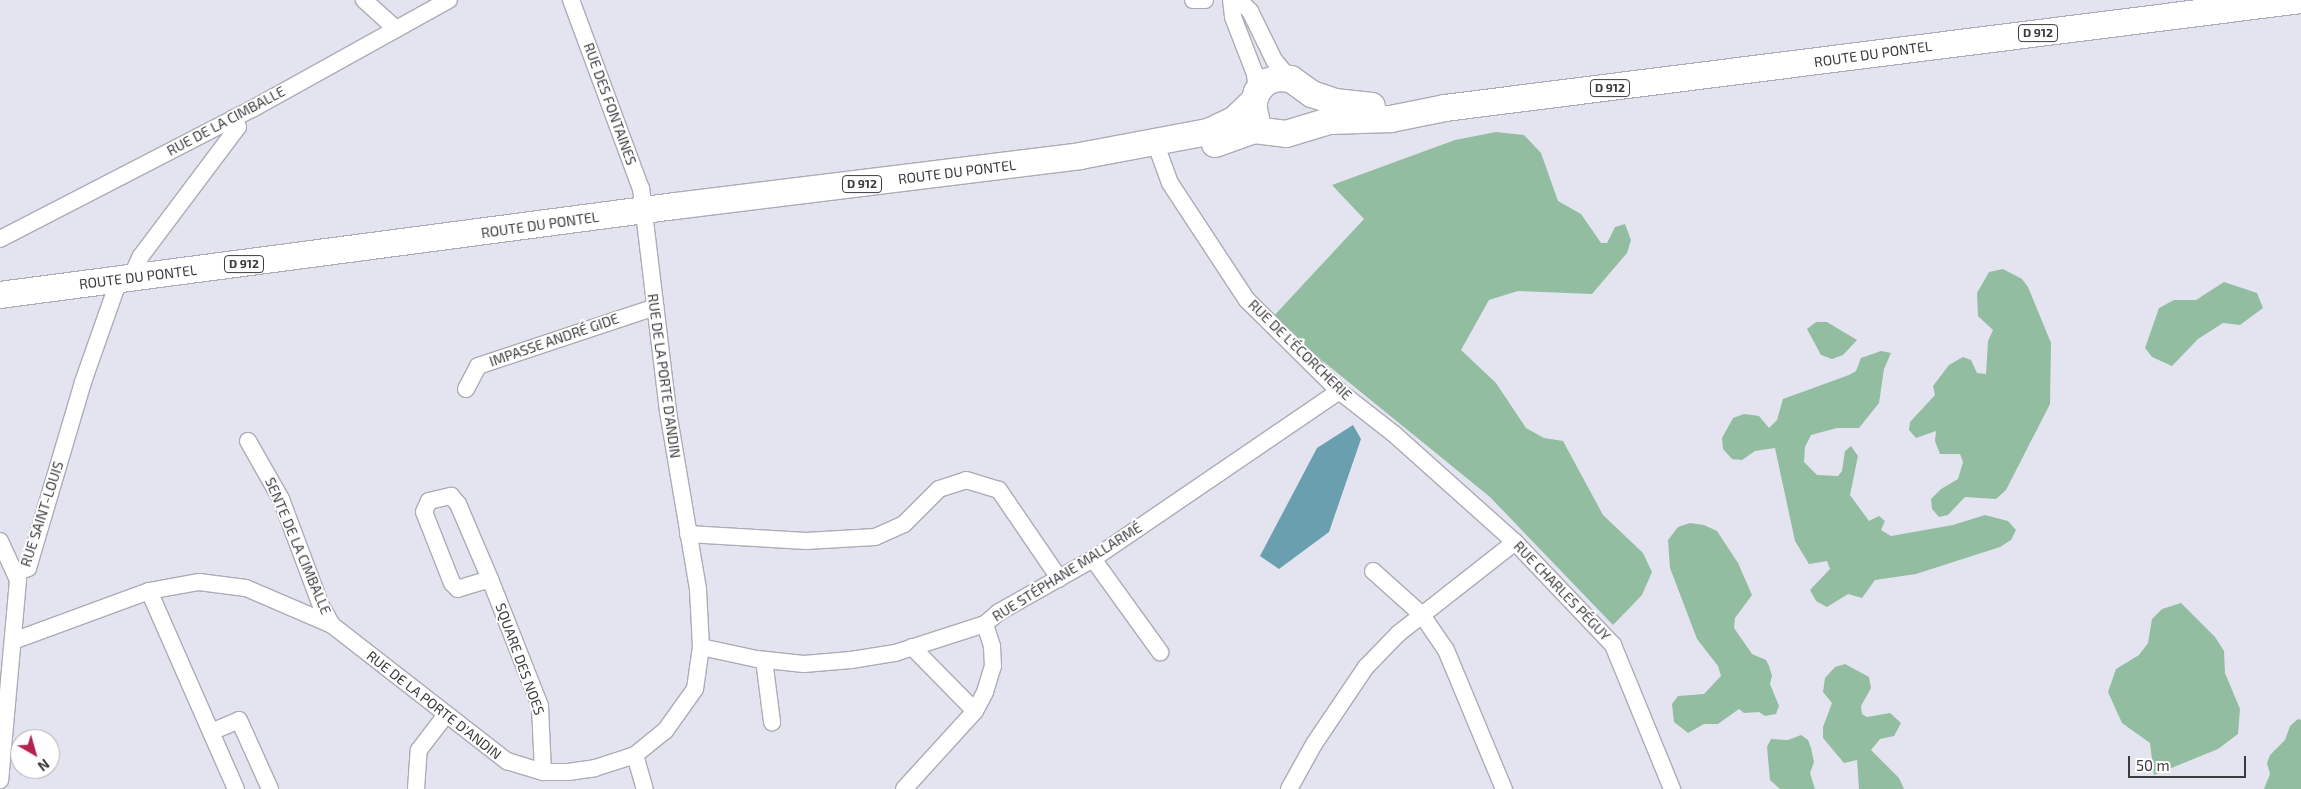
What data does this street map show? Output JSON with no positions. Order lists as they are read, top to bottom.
{
  "streets": {
    "main road": ["D 912", "ROUTE DU PONTEL"],
    "street": [
      "RUE DES FONTAINES",
      "RUE DE LA CIMBALLE",
      "IMPASSE ANDRÉ GIDE",
      "RUE DE L'ÉCORCHERIE",
      "RUE DE LA PORTE D'ANDIN",
      "RUE SAINT-LOUIS",
      "SENTE DE LA CIMBALLE",
      "RUE STÉPHANE MALLARMÉ",
      "RUE CHARLES PÉGUY",
      "SQUARE DES NOES"
    ]
  },
  "crossings": [
    ["ROUTE DU PONTEL", "RUE DES FONTAINES"],
    ["ROUTE DU PONTEL", "RUE DE L'ÉCORCHERIE"],
    ["ROUTE DU PONTEL", "RUE DE LA PORTE D'ANDIN"],
    ["ROUTE DU PONTEL", "RUE SAINT-LOUIS"],
    ["RUE DES FONTAINES", "RUE DE LA PORTE D'ANDIN"],
    ["IMPASSE ANDRÉ GIDE", "RUE DE LA PORTE D'ANDIN"],
    ["RUE DE L'ÉCORCHERIE", "RUE STÉPHANE MALLARMÉ"],
    ["RUE DE L'ÉCORCHERIE", "RUE CHARLES PÉGUY"],
    ["RUE DE LA PORTE D'ANDIN", "RUE SAINT-LOUIS"],
    ["RUE DE LA PORTE D'ANDIN", "SENTE DE LA CIMBALLE"],
    ["RUE DE LA PORTE D'ANDIN", "RUE STÉPHANE MALLARMÉ"],
    ["RUE DE LA PORTE D'ANDIN", "SQUARE DES NOES"]
  ],
  "scale_bar": "50 m",
  "north": "bottom right"
}
